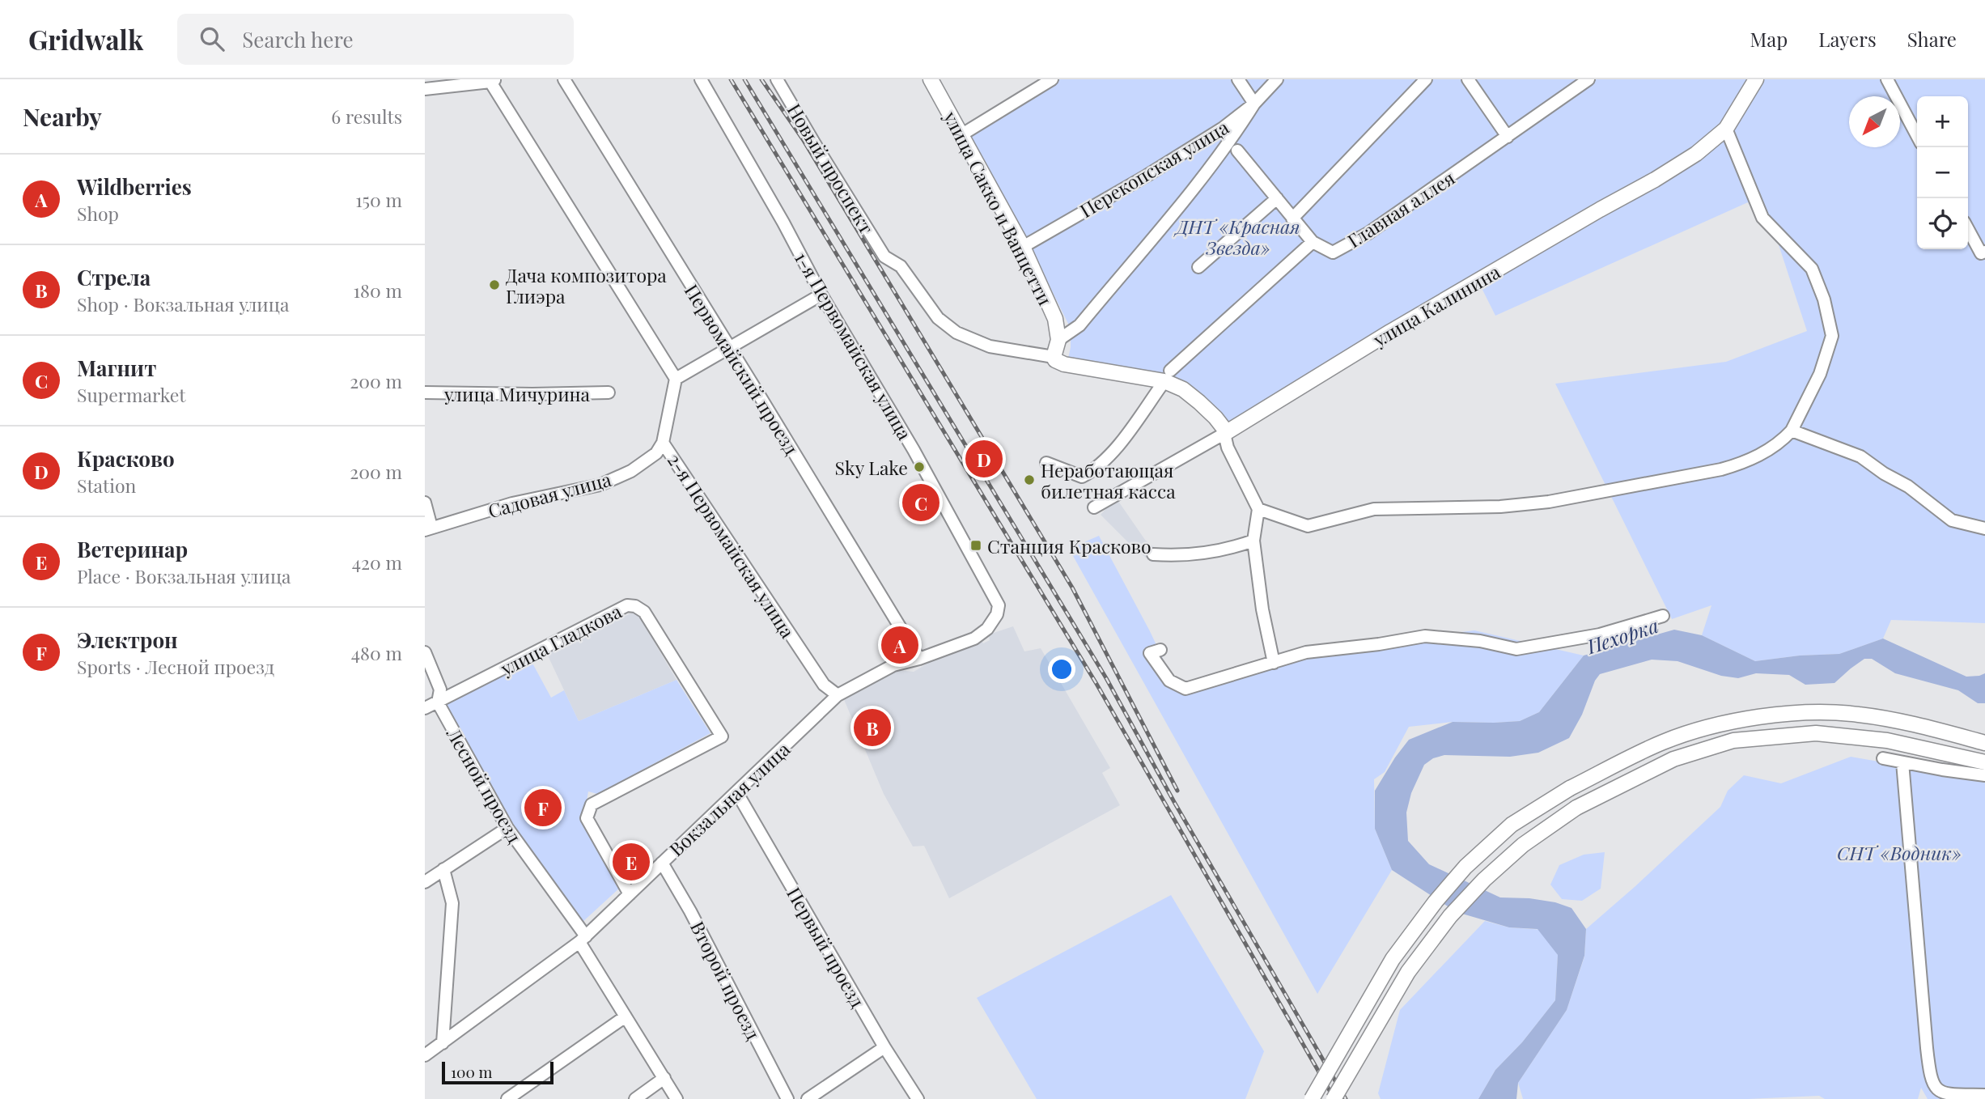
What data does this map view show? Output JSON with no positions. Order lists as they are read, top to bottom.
{
  "streets": {
    "main road": ["улица Сакко и Ванцетти", "улица Калинина"],
    "street": [
      "Новый проспект",
      "Перекопская улица",
      "Главная аллея",
      "1-я Первомайская улица",
      "Первомайский проезд",
      "улица Мичурина",
      "Садовая улица",
      "2-я Первомайская улица",
      "улица Гладкова",
      "Лесной проезд",
      "Вокзальная улица",
      "Первый проезд",
      "Второй проезд"
    ]
  },
  "crossings": [
    ["Перекопская улица", "улица Сакко и Ванцетти"],
    ["1-я Первомайская улица", "Вокзальная улица"],
    ["Первомайский проезд", "Вокзальная улица"],
    ["Садовая улица", "2-я Первомайская улица"],
    ["2-я Первомайская улица", "Вокзальная улица"],
    ["улица Гладкова", "Лесной проезд"],
    ["улица Гладкова", "Вокзальная улица"],
    ["Лесной проезд", "Вокзальная улица"],
    ["Вокзальная улица", "Первый проезд"],
    ["Вокзальная улица", "Второй проезд"]
  ],
  "water": ["Пехорка"],
  "parks": ["ДНТ «Красная Звезда»", "СНТ «Водник»"],
  "places": {
    "other": ["Дача композитора Глиэра", "Sky Lake", "Неработающая билетная касса"],
    "transit": ["Станция Красково"]
  },
  "scale_bar": "100 m",
  "north": "bottom left",
  "page": {
    "header": "Gridwalk",
    "search": "Search here",
    "nav": ["Map", "Layers", "Share"],
    "heading": ["Nearby", "6 results"],
    "map_buttons": ["+", "−"],
    "list": [
      {
        "mark": "A",
        "name": "Wildberries",
        "note": "Shop",
        "value": "150 m"
      },
      {
        "mark": "B",
        "name": "Стрела",
        "note": "Shop · Вокзальная улица",
        "value": "180 m"
      },
      {
        "mark": "C",
        "name": "Магнит",
        "note": "Supermarket",
        "value": "200 m"
      },
      {
        "mark": "D",
        "name": "Красково",
        "note": "Station",
        "value": "200 m"
      },
      {
        "mark": "E",
        "name": "Ветеринар",
        "note": "Place · Вокзальная улица",
        "value": "420 m"
      },
      {
        "mark": "F",
        "name": "Электрон",
        "note": "Sports · Лесной проезд",
        "value": "480 m"
      }
    ],
    "pins": [
      "D",
      "C",
      "A",
      "B",
      "F",
      "E"
    ],
    "scale": "100 m"
  }
}
